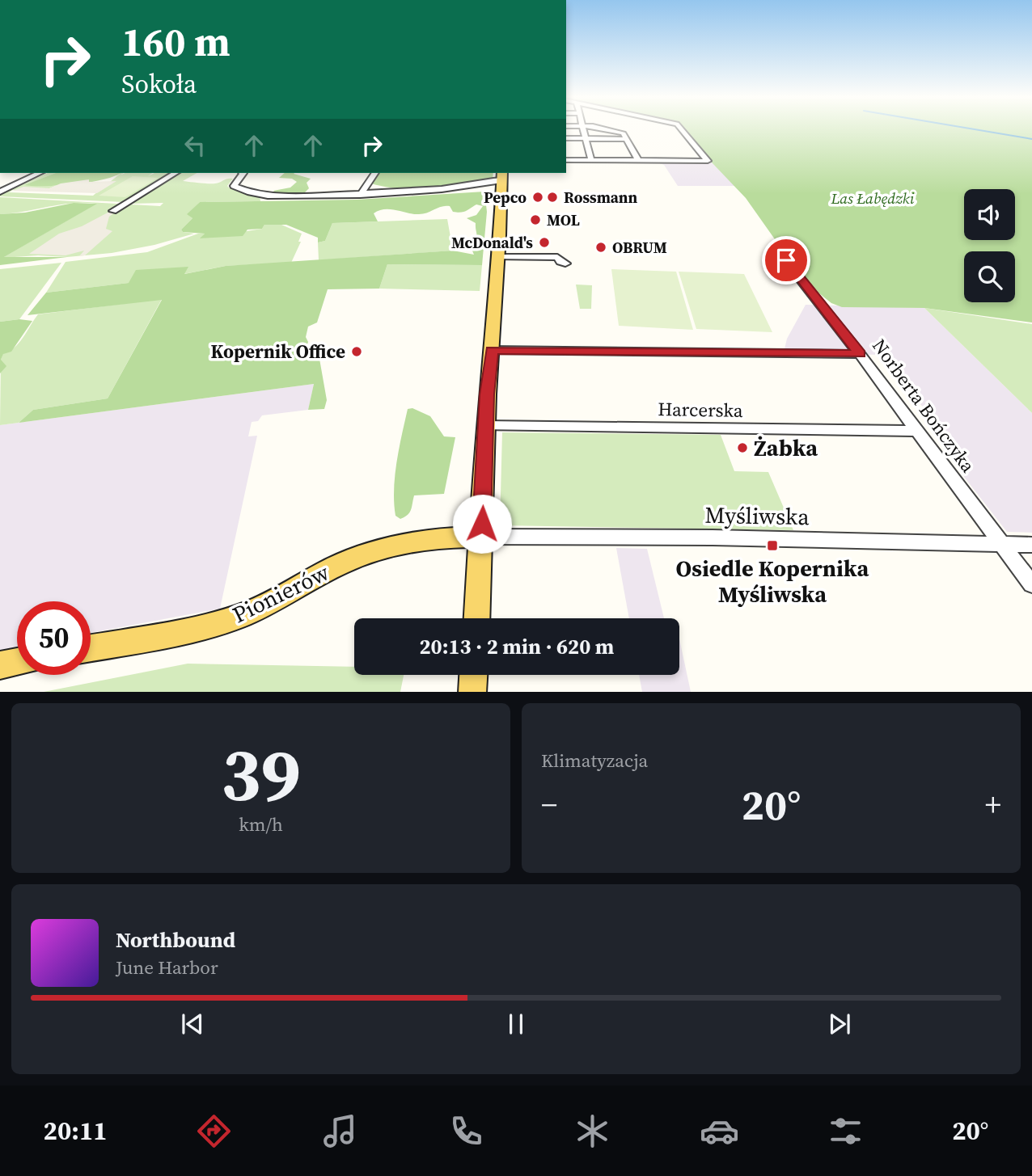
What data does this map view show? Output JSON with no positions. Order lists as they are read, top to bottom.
{
  "streets": {
    "main road": ["Pionierów"],
    "street": ["Norberta Bończyka", "Harcerska", "Myśliwska"]
  },
  "crossings": [
    ["Norberta Bończyka", "Harcerska"],
    ["Norberta Bończyka", "Myśliwska"],
    ["Myśliwska", "Pionierów"]
  ],
  "parks": ["Las Łabędzki"],
  "places": {
    "other": [
      "Pepco",
      "Rossmann",
      "MOL",
      "McDonald's",
      "OBRUM",
      "Kopernik Office",
      "Żabka"
    ],
    "transit": ["Osiedle Kopernika Myśliwska"]
  },
  "page": {
    "turn": ["160 m", "Sokoła"],
    "limit": "50",
    "trip": "20:13 · 2 min · 620 m",
    "tile": [
      ["39", "km/h"],
      "Klimatyzacja"
    ],
    "heat": ["−", "20°", "+"],
    "song": ["Northbound", "June Harbor"],
    "tabs": ["20:11", "20°"]
  }
}
